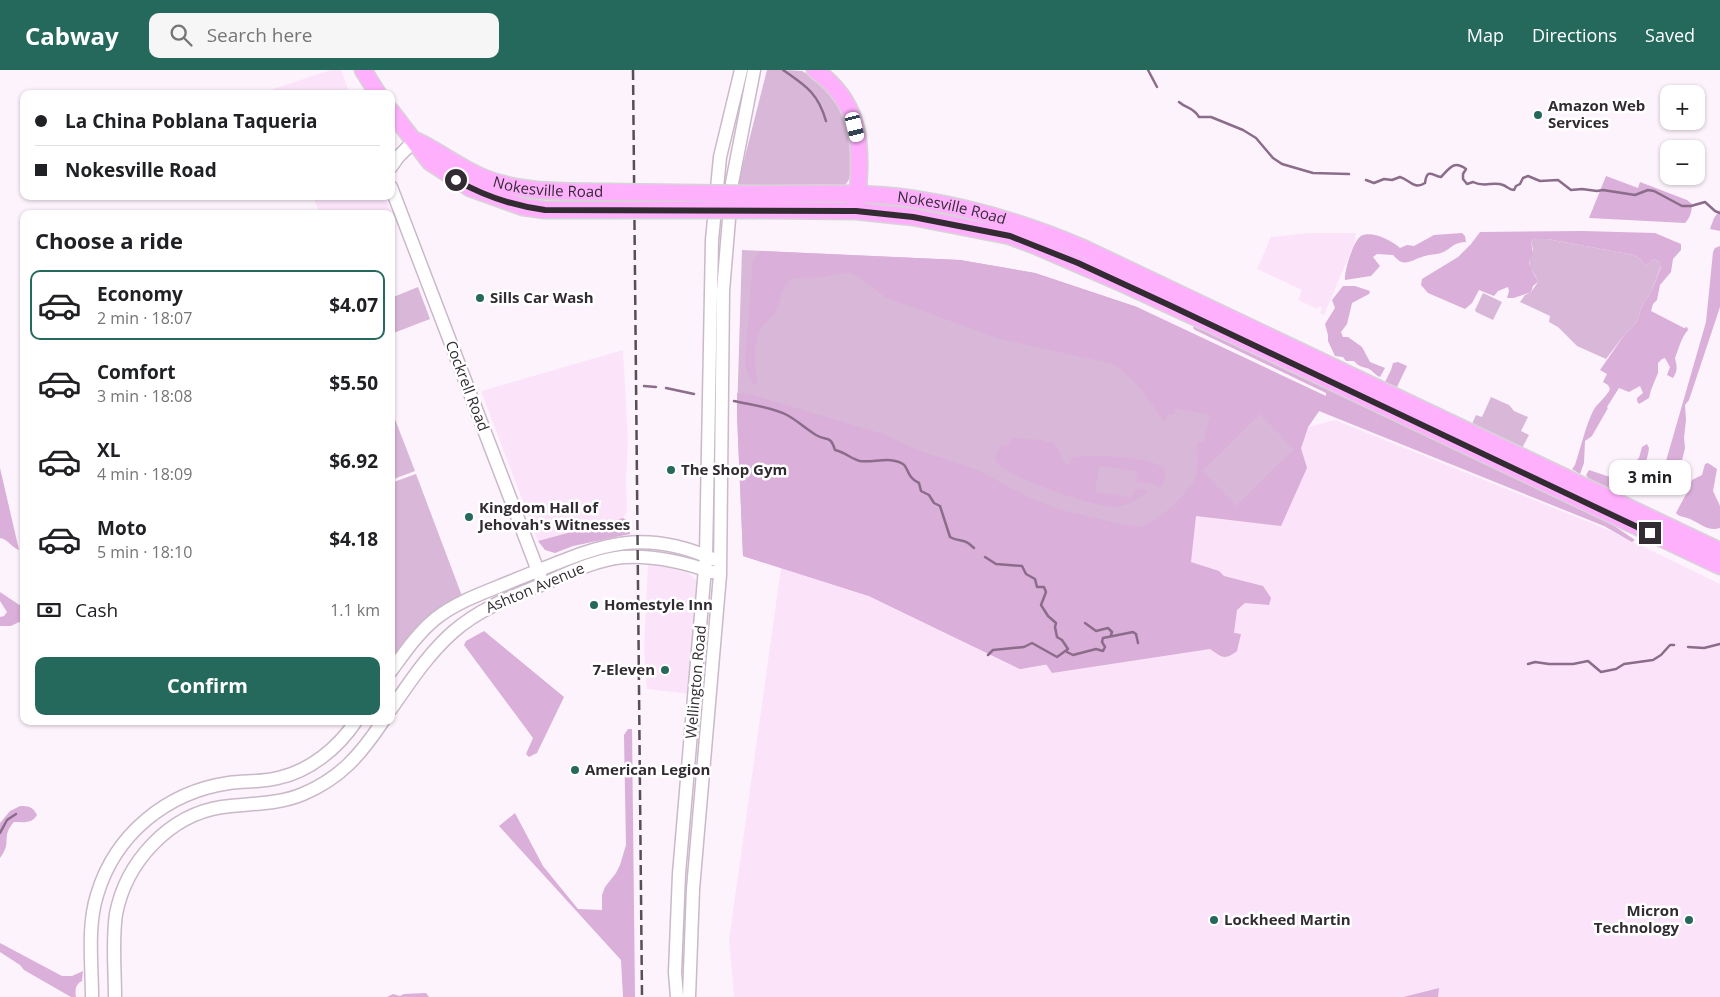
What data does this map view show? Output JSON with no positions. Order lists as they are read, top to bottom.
{
  "streets": {
    "highway": ["Nokesville Road"],
    "street": ["Cockrell Road", "Ashton Avenue", "Wellington Road"]
  },
  "crossings": [
    ["Cockrell Road", "Ashton Avenue"],
    ["Ashton Avenue", "Wellington Road"]
  ],
  "places": [
    "Amazon Web Services",
    "Sills Car Wash",
    "The Shop Gym",
    "Kingdom Hall of Jehovah's Witnesses",
    "Homestyle Inn",
    "7-Eleven",
    "American Legion",
    "Lockheed Martin",
    "Micron Technology"
  ],
  "page": {
    "header": "Cabway",
    "search": "Search here",
    "nav": ["Map", "Directions", "Saved"],
    "map_buttons": ["+", "−"],
    "banner": ["La China Poblana Taqueria", "Nokesville Road"],
    "heading": "Choose a ride",
    "list": [
      {
        "name": "Economy",
        "note": "2 min · 18:07",
        "value": "$4.07"
      },
      {
        "name": "Comfort",
        "note": "3 min · 18:08",
        "value": "$5.50"
      },
      {
        "name": "XL",
        "note": "4 min · 18:09",
        "value": "$6.92"
      },
      {
        "name": "Moto",
        "note": "5 min · 18:10",
        "value": "$4.18"
      }
    ],
    "bubble": "3 min",
    "pay": ["Cash", "1.1 km"],
    "buttons": "Confirm"
  }
}
